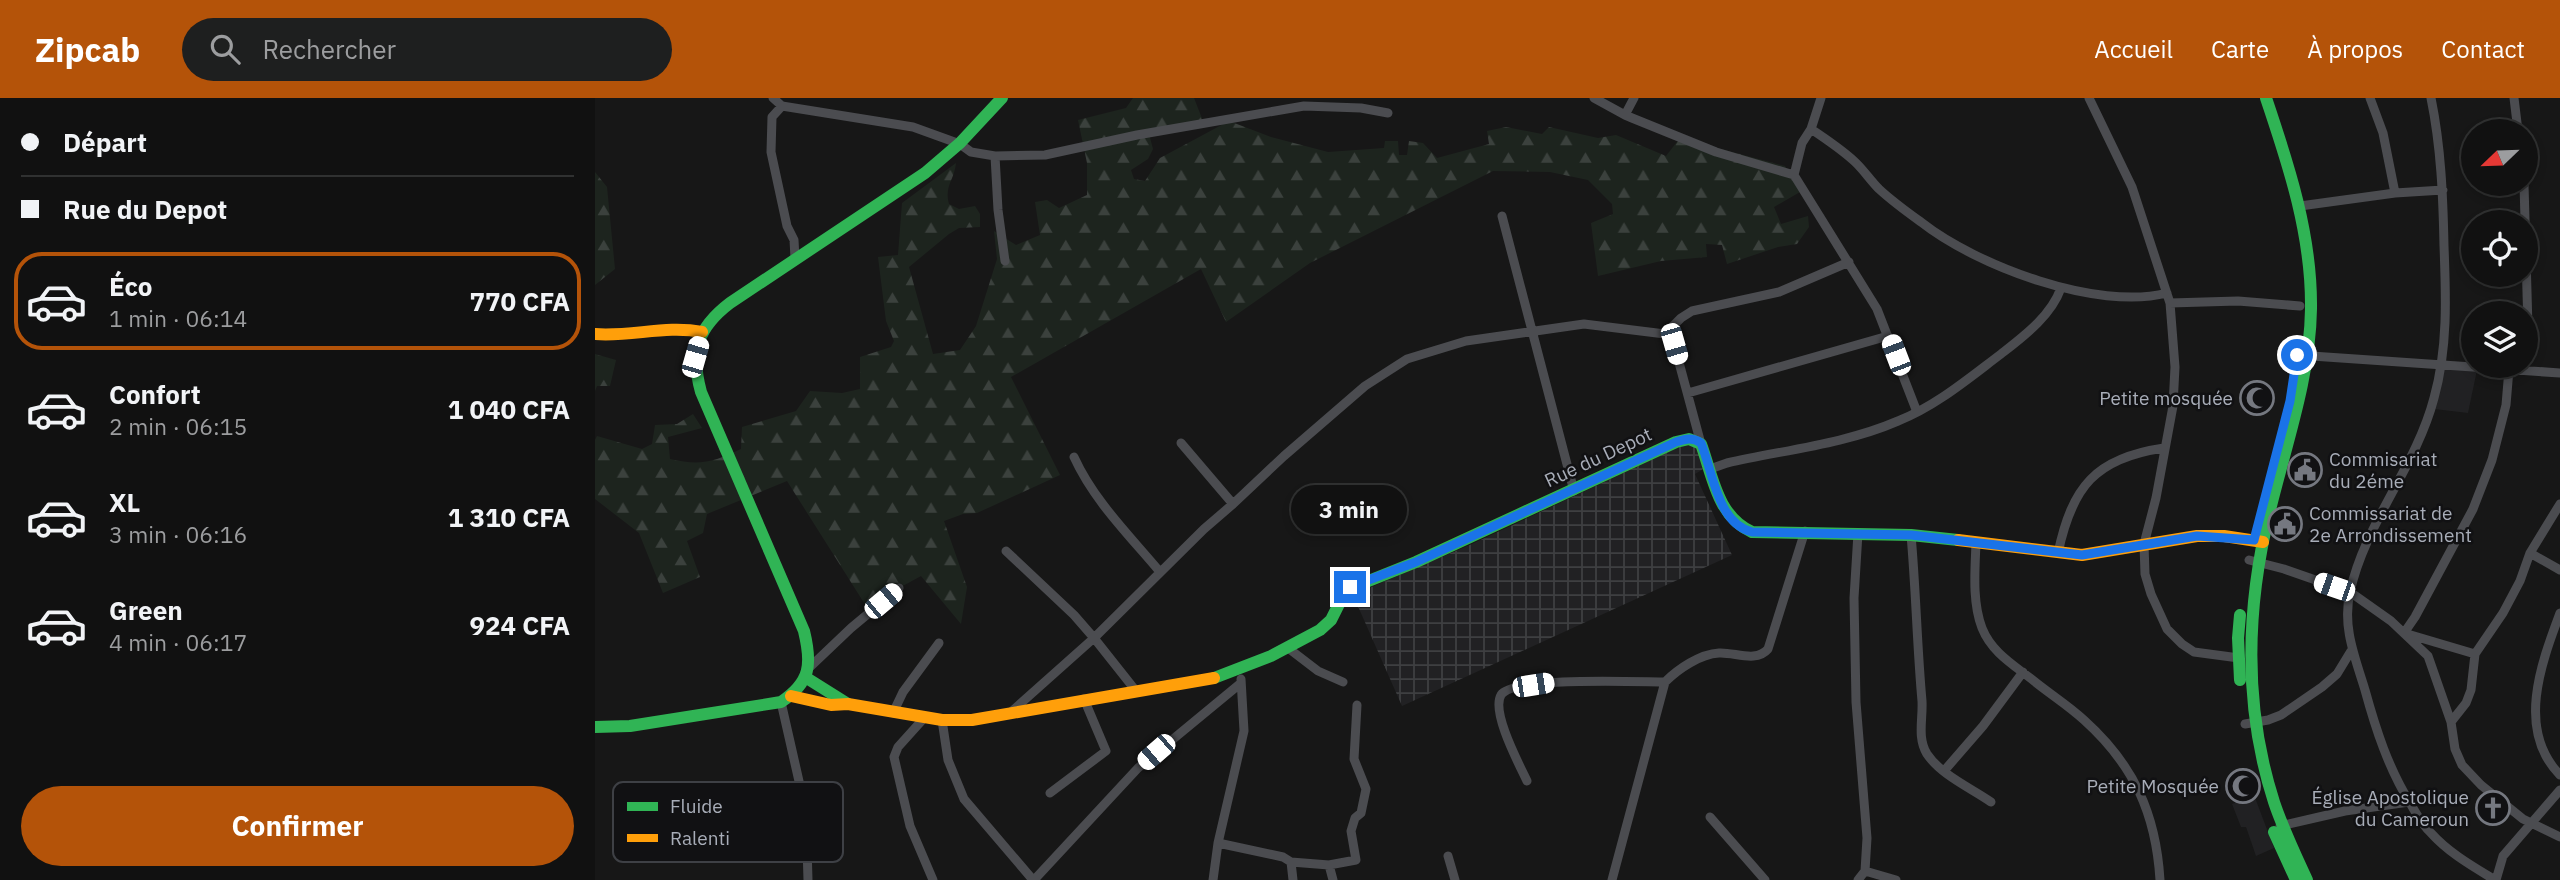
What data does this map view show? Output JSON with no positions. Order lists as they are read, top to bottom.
{
  "streets": {
    "main road": ["Rue du Depot"]
  },
  "places": {
    "mosque": ["Petite mosquée", "Petite Mosquée"],
    "public building": ["Commisariat du 2éme", "Commissariat de 2e Arrondissement"],
    "church": ["Église Apostolique du Cameroun"]
  },
  "legend": ["Fluide", "Ralenti"],
  "north": "bottom left",
  "page": {
    "header": "Zipcab",
    "search": "Rechercher",
    "nav": [
      "Accueil",
      "Carte",
      "À propos",
      "Contact"
    ],
    "banner": ["Départ", "Rue du Depot"],
    "list": [
      {
        "name": "Éco",
        "note": "1 min · 06:14",
        "value": "770 CFA"
      },
      {
        "name": "Confort",
        "note": "2 min · 06:15",
        "value": "1 040 CFA"
      },
      {
        "name": "XL",
        "note": "3 min · 06:16",
        "value": "1 310 CFA"
      },
      {
        "name": "Green",
        "note": "4 min · 06:17",
        "value": "924 CFA"
      }
    ],
    "bubble": "3 min",
    "buttons": "Confirmer"
  }
}
